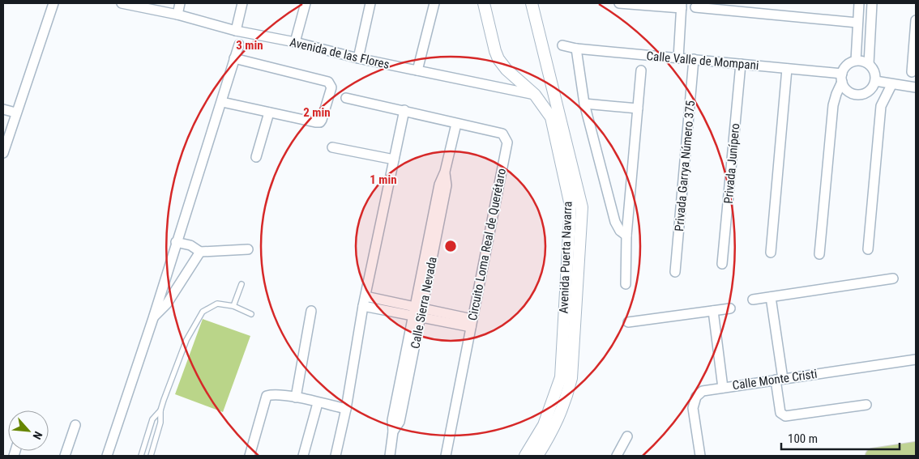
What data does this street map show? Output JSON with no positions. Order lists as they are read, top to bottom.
{
  "streets": {
    "street": [
      "Avenida de las Flores",
      "Calle Valle de Mompani",
      "Privada Junípero",
      "Privada Garrya Número 375",
      "Circuito Loma Real de Querétaro",
      "Avenida Puerta Navarra",
      "Calle Sierra Nevada",
      "Calle Monte Cristi"
    ]
  },
  "crossings": [
    ["Avenida de las Flores", "Avenida Puerta Navarra"],
    ["Calle Valle de Mompani", "Privada Junípero"],
    ["Calle Valle de Mompani", "Privada Garrya Número 375"],
    ["Circuito Loma Real de Querétaro", "Calle Sierra Nevada"]
  ],
  "scale_bar": "100 m",
  "north": "bottom right",
  "rings": ["3 min", "2 min", "1 min"]
}
